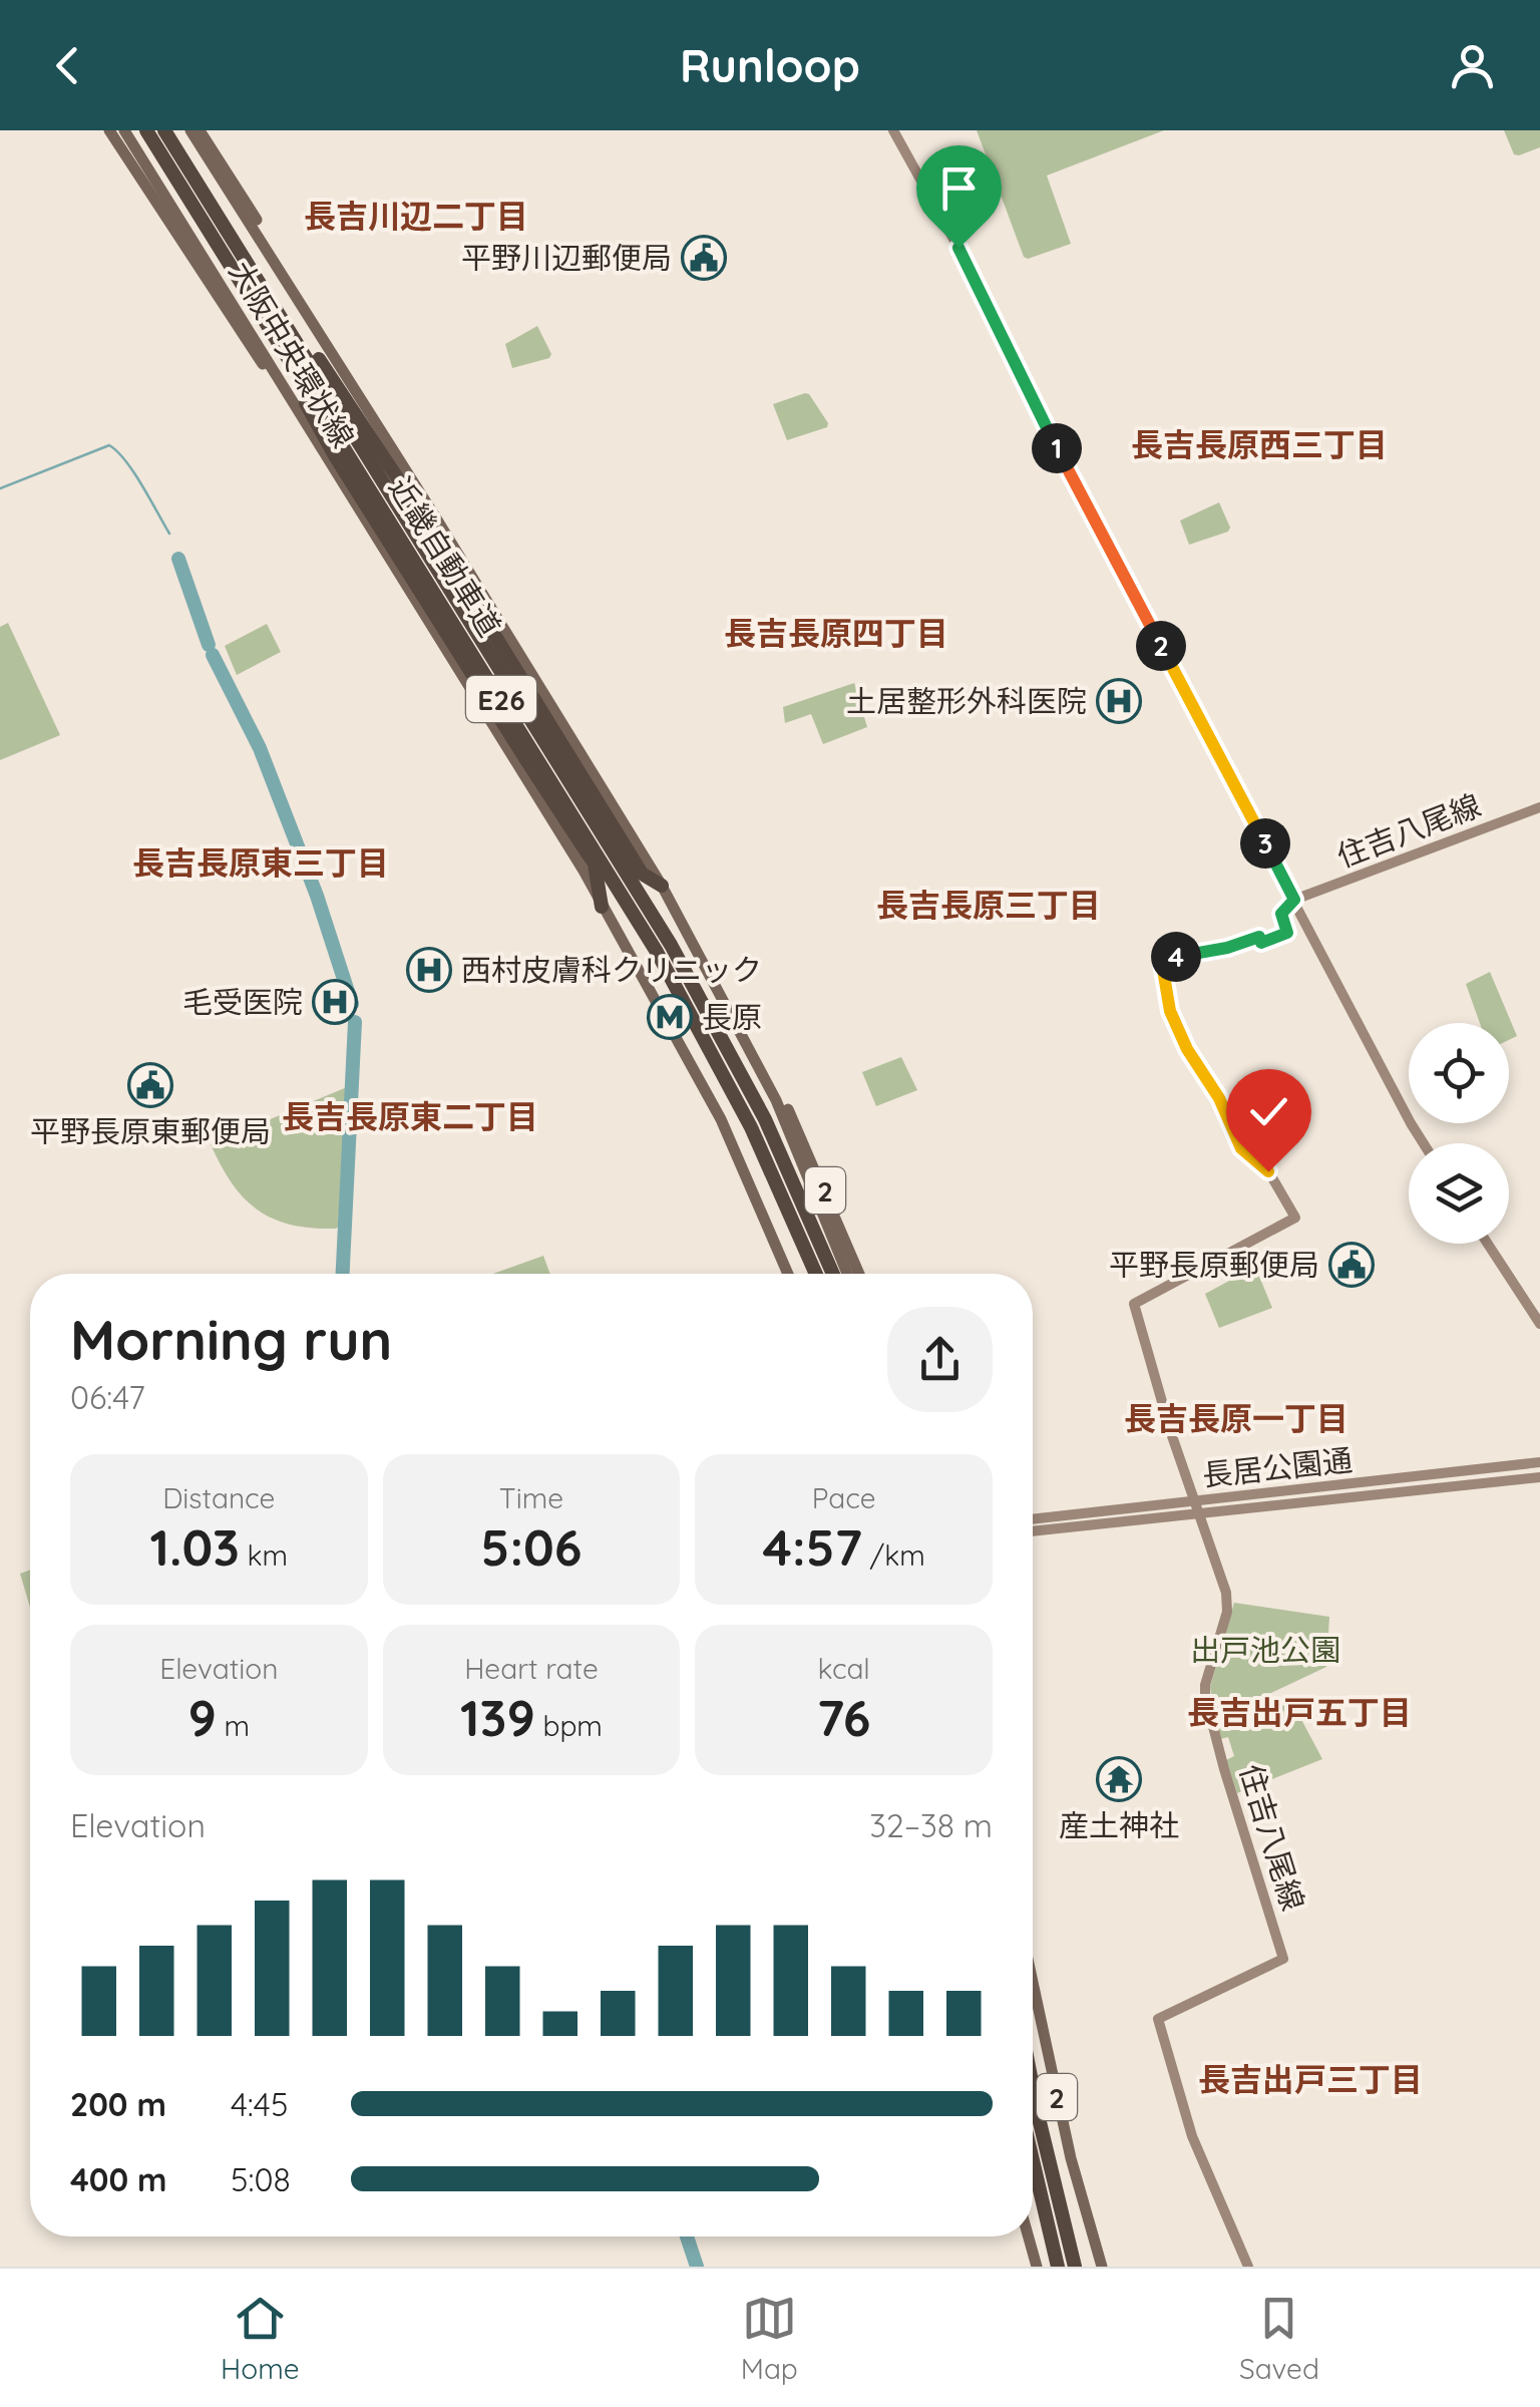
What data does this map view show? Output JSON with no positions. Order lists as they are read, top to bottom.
{
  "streets": {
    "highway": ["近畿自動車道", "E26"],
    "main road": [
      "大阪中央環状線",
      "住吉八尾線",
      "2",
      "長居公園通"
    ]
  },
  "crossings": [
    ["大阪中央環状線", "2"],
    ["住吉八尾線", "長居公園通"]
  ],
  "districts": [
    "長吉川辺二丁目",
    "長吉長原西三丁目",
    "長吉長原四丁目",
    "長吉長原東三丁目",
    "長吉長原三丁目",
    "長吉長原東二丁目",
    "長吉長原一丁目",
    "長吉出戸五丁目",
    "長吉出戸三丁目"
  ],
  "parks": ["出戸池公園"],
  "places": {
    "public building": ["平野川辺郵便局", "平野長原東郵便局", "平野長原郵便局"],
    "hospital": ["土居整形外科医院", "西村皮膚科クリニック", "毛受医院"],
    "metro station": ["長原"],
    "temple": ["産土神社"]
  },
  "page": {
    "header": "Runloop",
    "pins": [
      "1",
      "2",
      "3",
      "4"
    ],
    "heading": ["Morning run", "06:47"],
    "stats": [
      ["Distance", "1.03 km"],
      ["Time", "5:06"],
      ["Pace", "4:57 /km"],
      ["Elevation", "9 m"],
      ["Heart rate", "139 bpm"],
      ["kcal", "76"]
    ],
    "chart": ["Elevation", "32–38 m"],
    "list": [
      {
        "name": "200 m",
        "note": "4:45"
      },
      {
        "name": "400 m",
        "note": "5:08"
      }
    ],
    "tabs": ["Home", "Map", "Saved"]
  }
}
